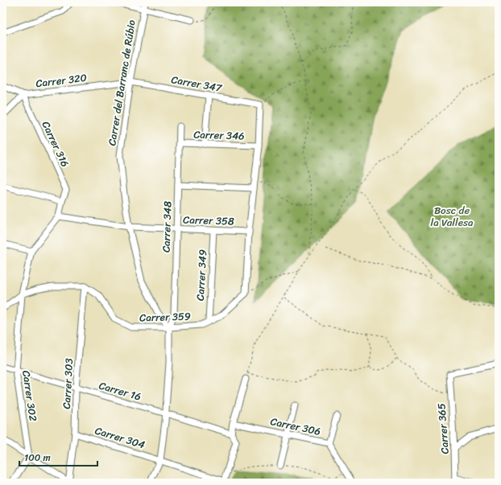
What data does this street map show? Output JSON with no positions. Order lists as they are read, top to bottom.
{
  "streets": {
    "street": [
      "Carrer 320",
      "Carrer del Barranc de Rúbio",
      "Carrer 347",
      "Carrer 346",
      "Carrer 316",
      "Carrer 358",
      "Carrer 348",
      "Carrer 349",
      "Carrer 359",
      "Carrer 303",
      "Carrer 16",
      "Carrer 302",
      "Carrer 306",
      "Carrer 365",
      "Carrer 304"
    ]
  },
  "crossings": [
    ["Carrer 320", "Carrer del Barranc de Rúbio"],
    ["Carrer 320", "Carrer 347"],
    ["Carrer 320", "Carrer 316"],
    ["Carrer del Barranc de Rúbio", "Carrer 347"],
    ["Carrer del Barranc de Rúbio", "Carrer 358"],
    ["Carrer del Barranc de Rúbio", "Carrer 348"],
    ["Carrer del Barranc de Rúbio", "Carrer 359"],
    ["Carrer 346", "Carrer 348"],
    ["Carrer 316", "Carrer 302"],
    ["Carrer 358", "Carrer 348"],
    ["Carrer 358", "Carrer 349"],
    ["Carrer 358", "Carrer 302"],
    ["Carrer 348", "Carrer 359"],
    ["Carrer 349", "Carrer 359"],
    ["Carrer 359", "Carrer 303"],
    ["Carrer 303", "Carrer 16"],
    ["Carrer 303", "Carrer 304"],
    ["Carrer 16", "Carrer 302"],
    ["Carrer 16", "Carrer 304"]
  ],
  "parks": ["Bosc de la Vallesa"],
  "scale_bar": "100 m"
}
